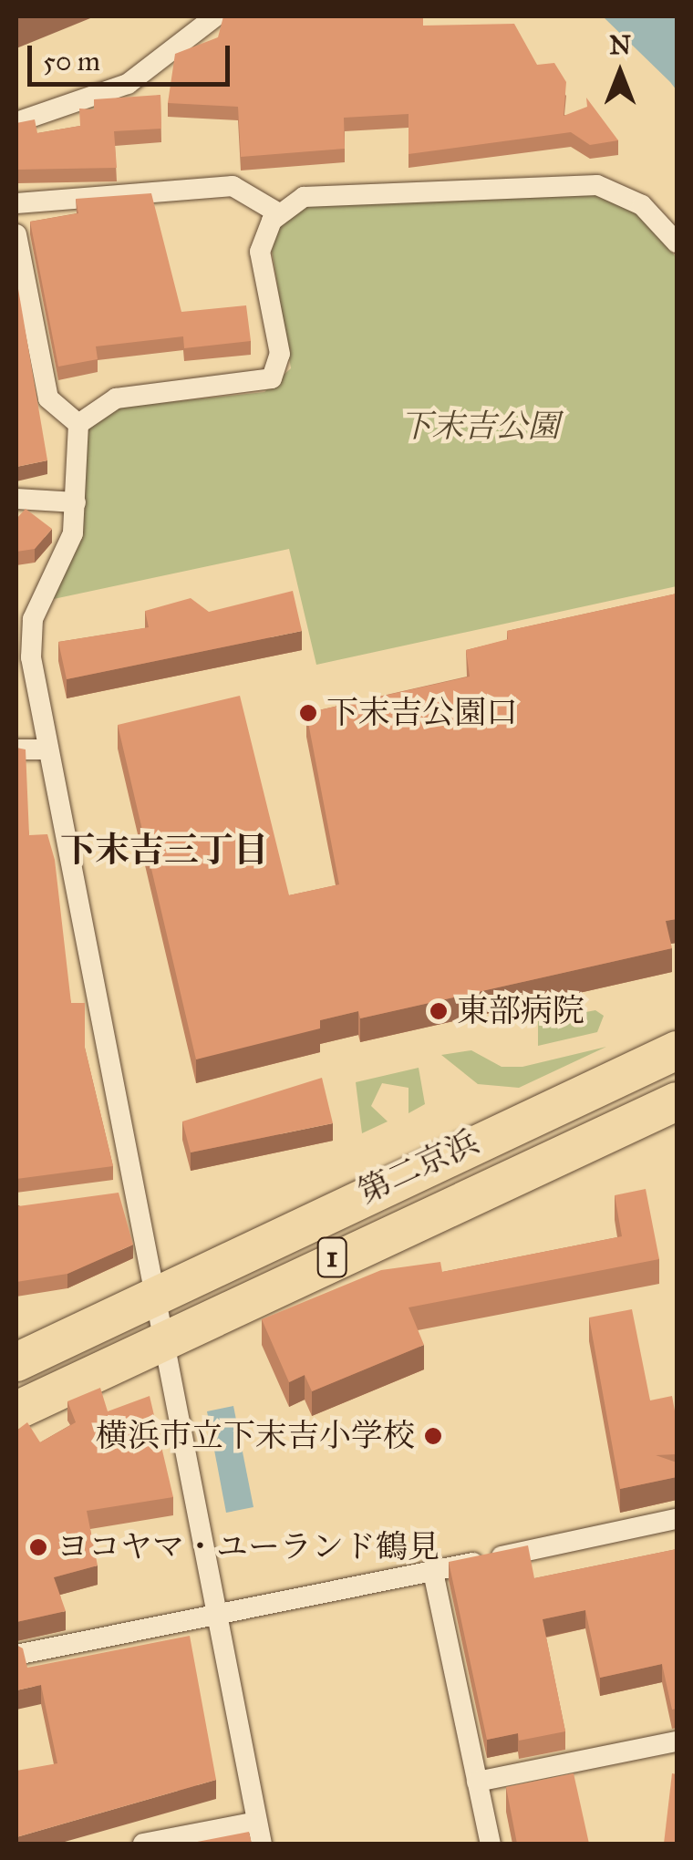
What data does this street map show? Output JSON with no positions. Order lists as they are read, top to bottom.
{
  "streets": {
    "highway": ["第二京浜", "1"]
  },
  "districts": ["下末吉三丁目"],
  "parks": ["下末吉公園"],
  "places": [
    "下末吉公園口",
    "東部病院",
    "横浜市立下末吉小学校",
    "ヨコヤマ・ユーランド鶴見"
  ],
  "scale_bar": "50 m",
  "north": "top"
}
